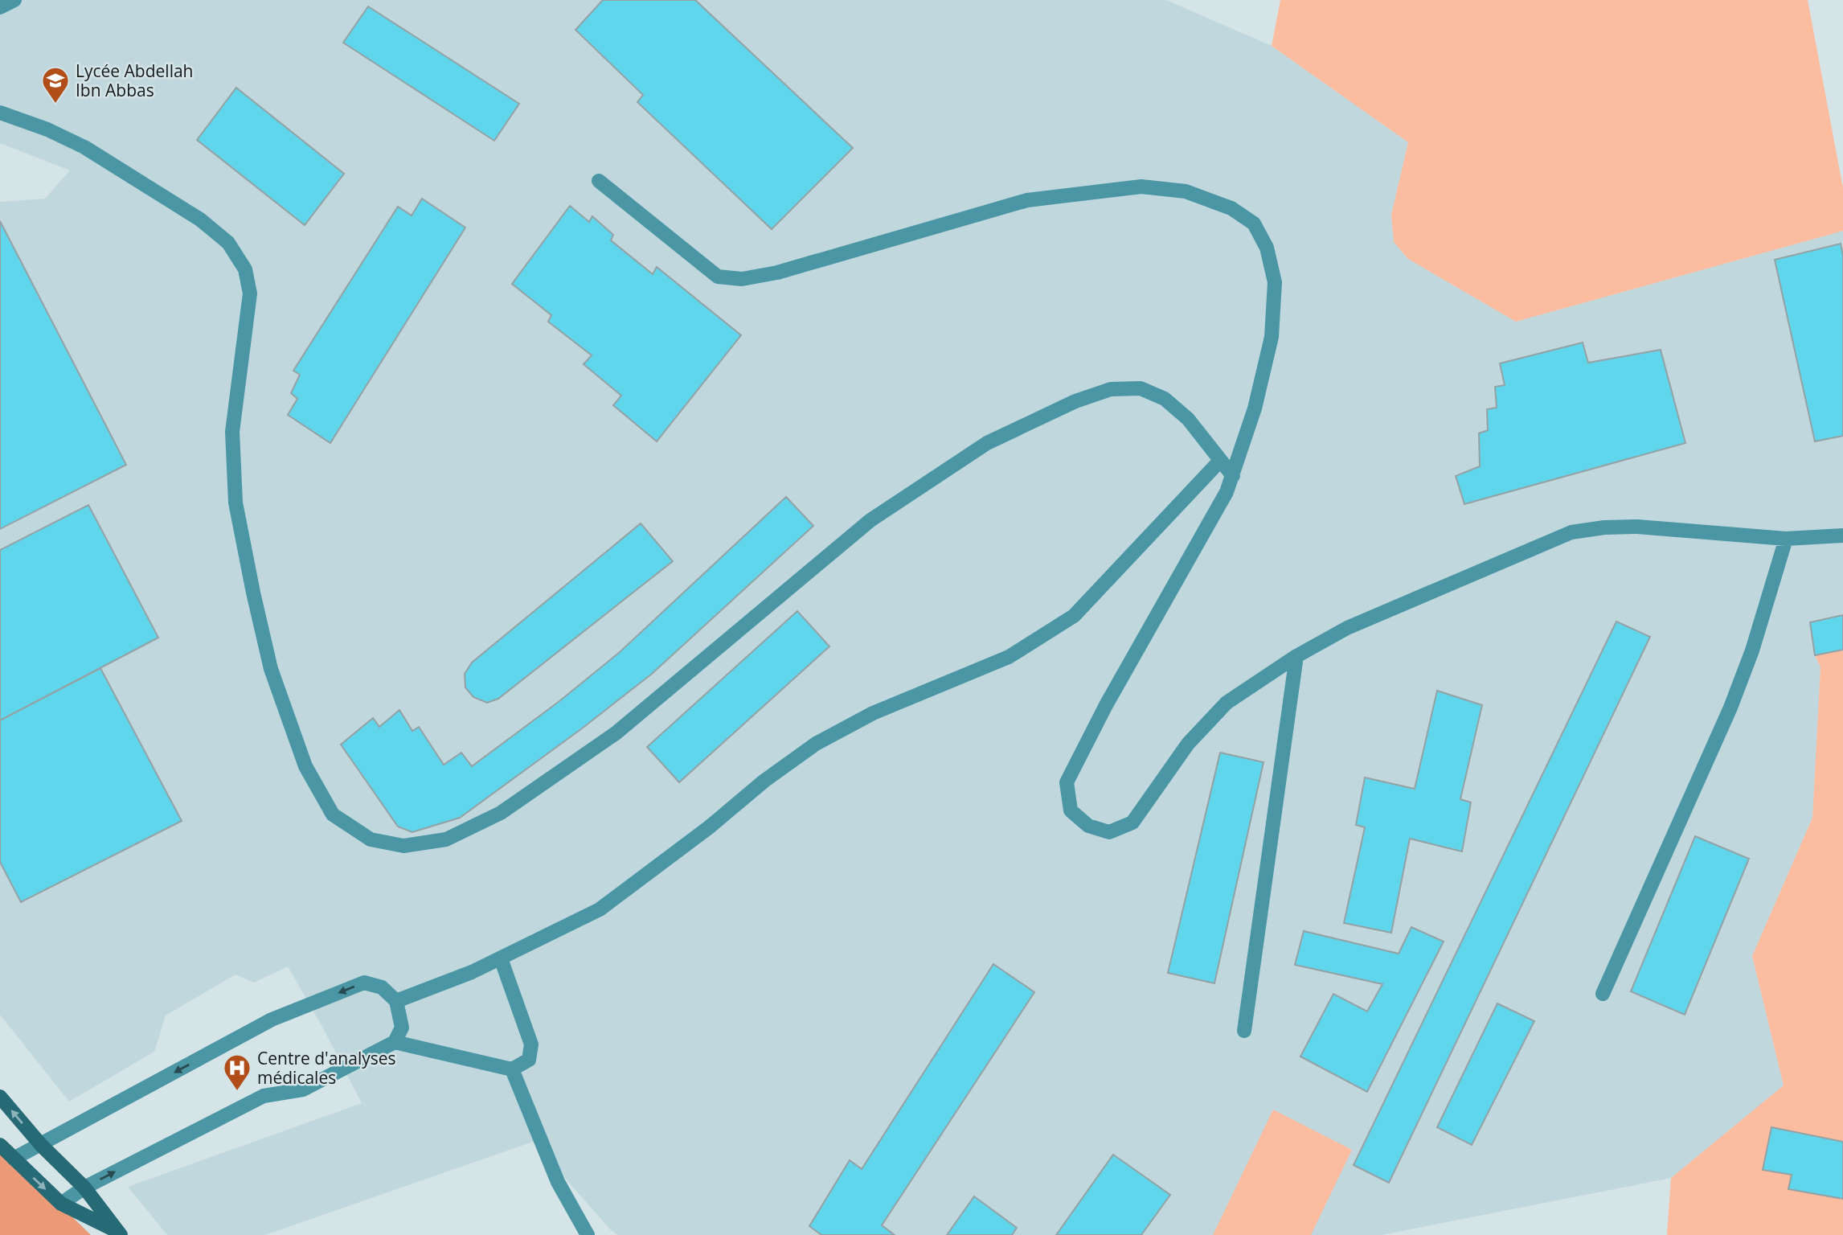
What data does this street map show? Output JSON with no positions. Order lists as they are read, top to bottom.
{
  "places": {
    "school or university": ["Lycée Abdellah Ibn Abbas"],
    "hospital": ["Centre d'analyses médicales"]
  }
}
